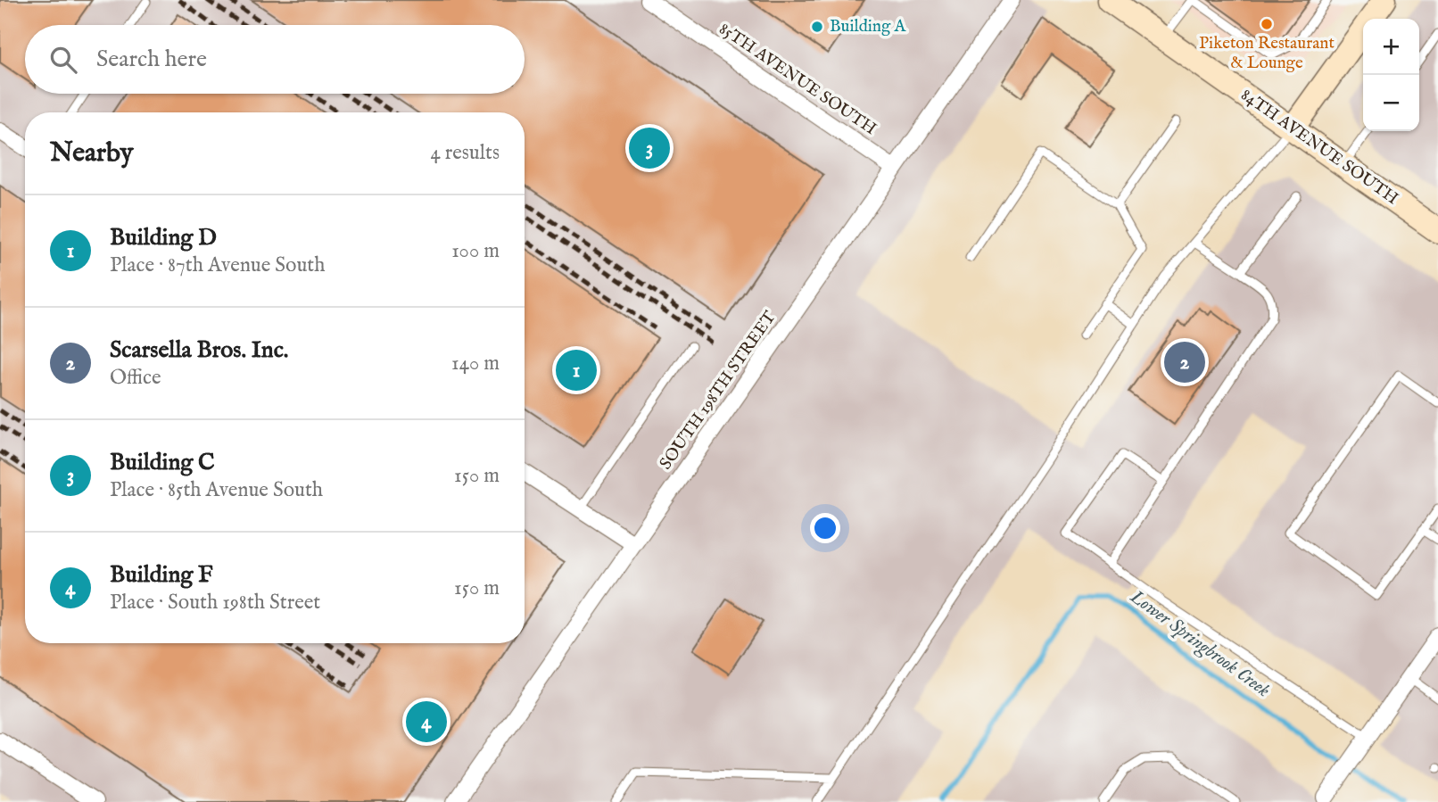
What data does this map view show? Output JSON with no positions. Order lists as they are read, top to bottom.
{
  "streets": {
    "main road": ["84TH AVENUE SOUTH"],
    "street": ["85TH AVENUE SOUTH", "SOUTH 198TH STREET"]
  },
  "crossings": [
    ["85TH AVENUE SOUTH", "SOUTH 198TH STREET"]
  ],
  "water": ["Lower Springbrook Creek"],
  "places": ["Piketon Restaurant & Lounge", "Building A"],
  "page": {
    "map_buttons": ["+", "−"],
    "search": "Search here",
    "heading": ["Nearby", "4 results"],
    "pins": [
      "3",
      "2",
      "1",
      "4"
    ],
    "list": [
      {
        "mark": "1",
        "name": "Building D",
        "note": "Place · 87th Avenue South",
        "value": "100 m"
      },
      {
        "mark": "2",
        "name": "Scarsella Bros. Inc.",
        "note": "Office",
        "value": "140 m"
      },
      {
        "mark": "3",
        "name": "Building C",
        "note": "Place · 85th Avenue South",
        "value": "150 m"
      },
      {
        "mark": "4",
        "name": "Building F",
        "note": "Place · South 198th Street",
        "value": "150 m"
      }
    ]
  }
}
